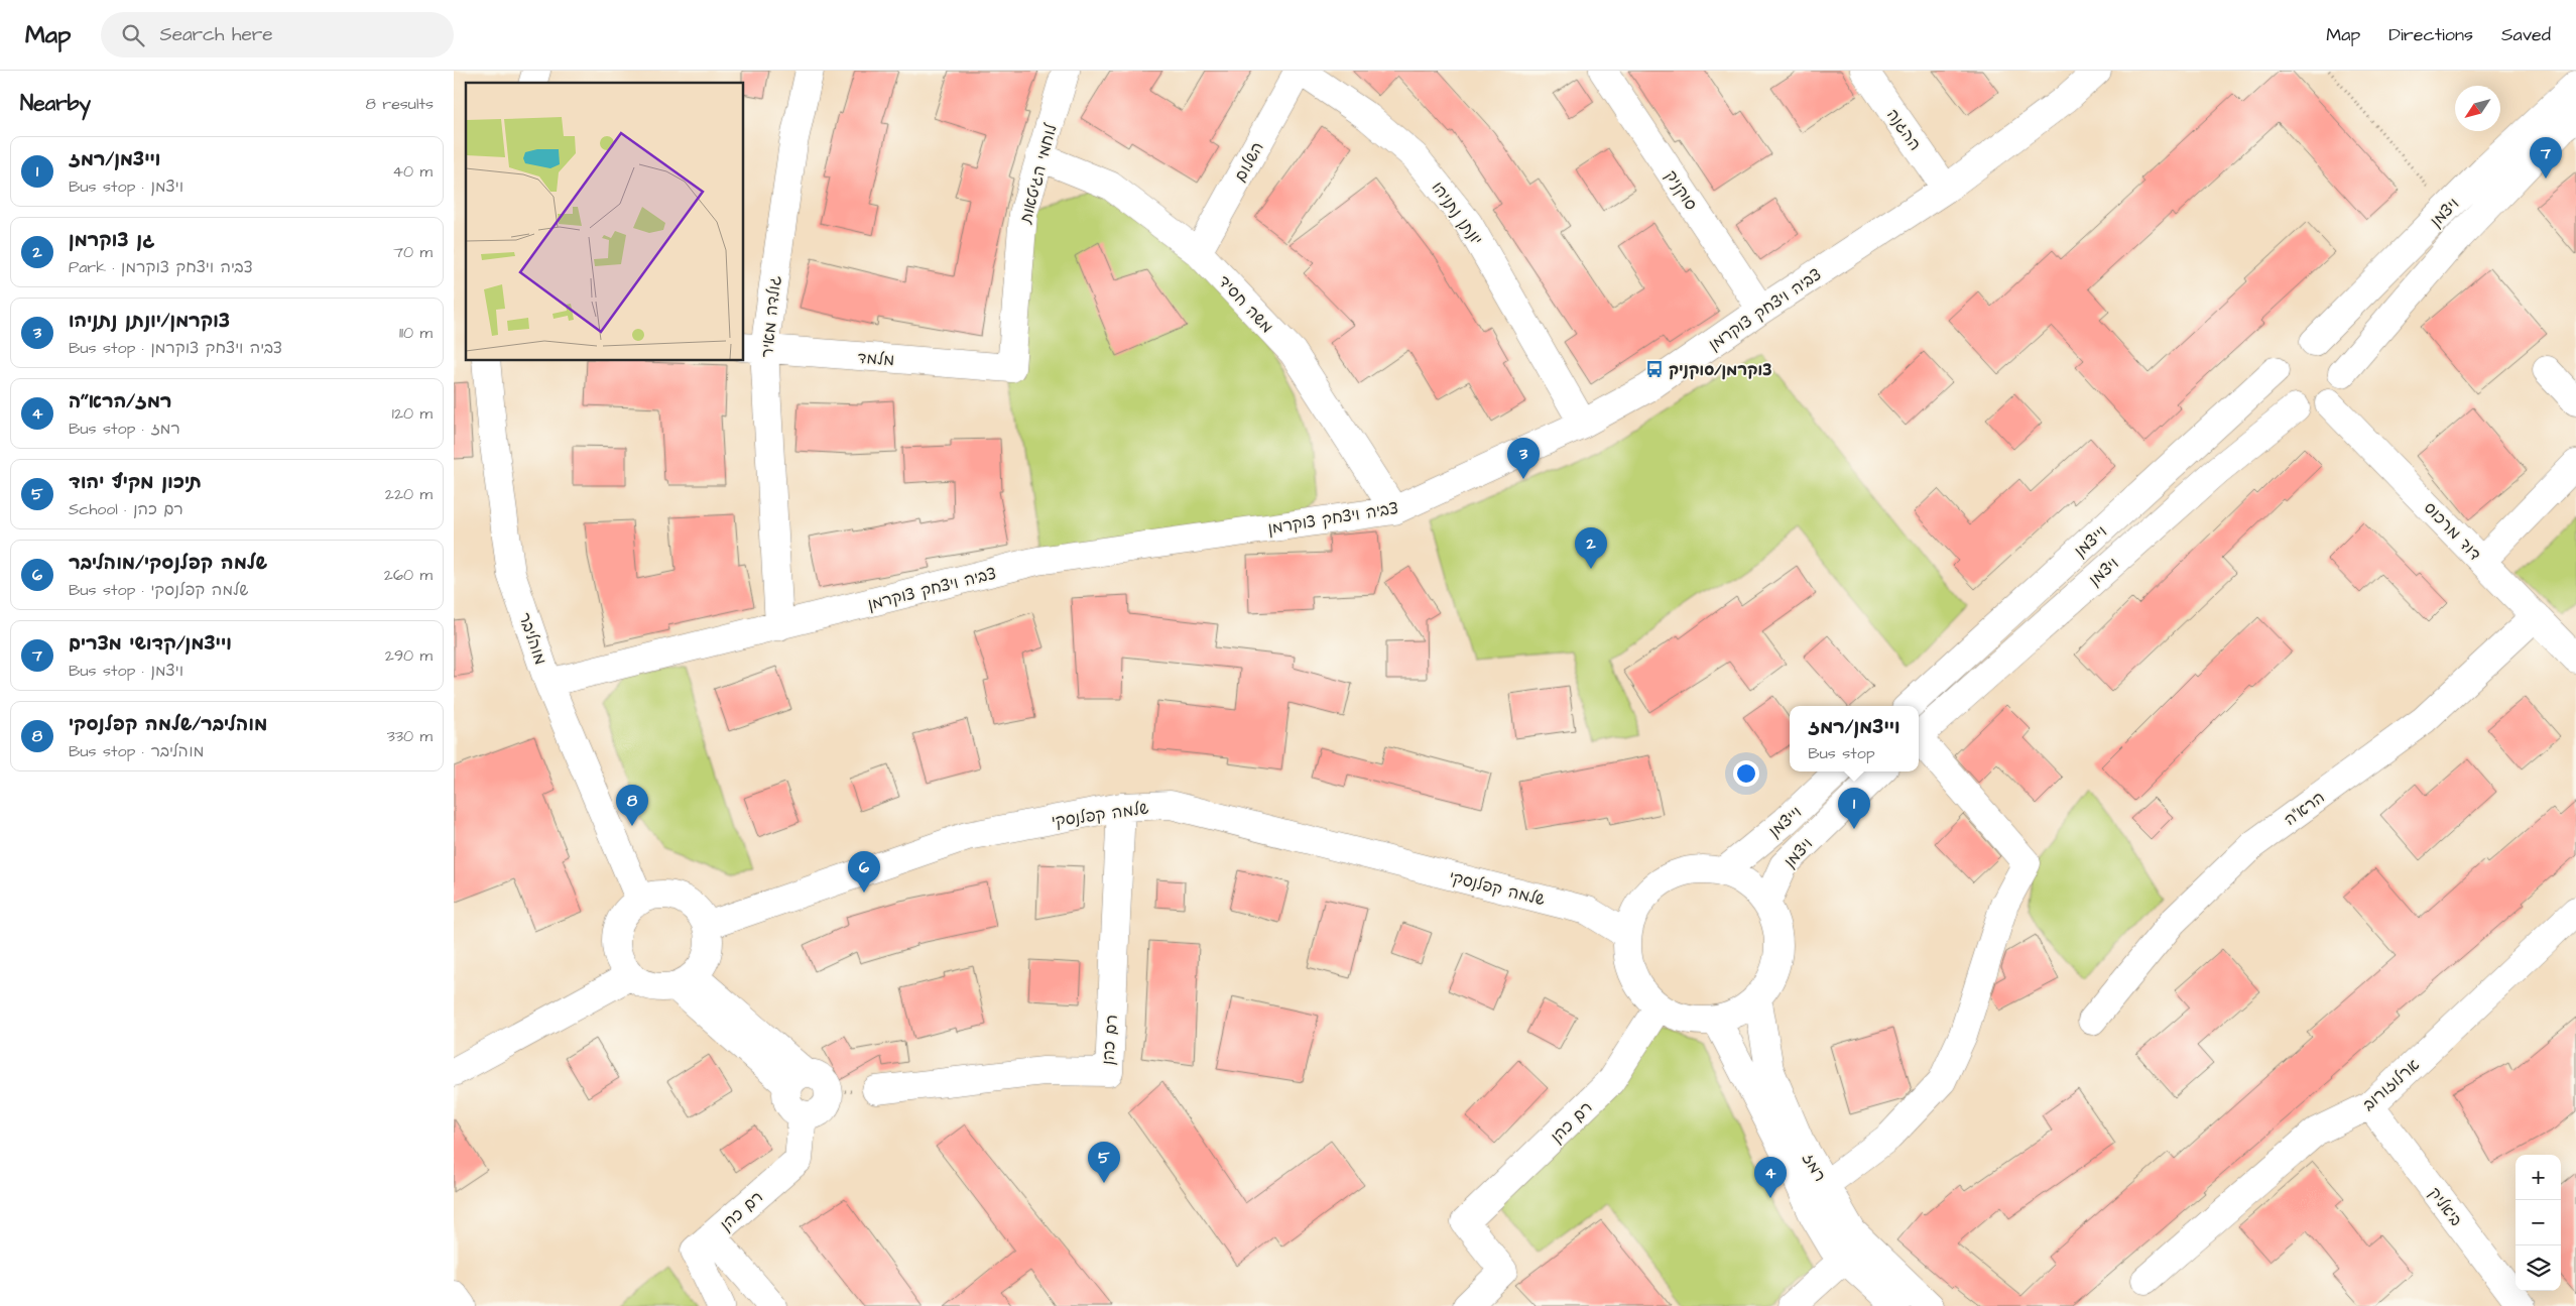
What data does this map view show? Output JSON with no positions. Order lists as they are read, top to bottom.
{
  "streets": {
    "street": [
      "ההגנה",
      "השלום",
      "לוחמי הגיטאות",
      "סוקניק",
      "ויצמן",
      "יונתן נתניהו",
      "משה חסיד",
      "צביה ויצחק צוקרמן",
      "גולדה מאיר",
      "מלמד",
      "דוד מרכוס",
      "וייצמן",
      "מוהליבר",
      "הרא\"ה",
      "שלמה קפלנסקי",
      "רם כהן",
      "ארלוזורוב",
      "רמז",
      "ביאליק"
    ]
  },
  "crossings": [
    ["ההגנה", "צביה ויצחק צוקרמן"],
    ["השלום", "יונתן נתניהו"],
    ["השלום", "משה חסיד"],
    ["לוחמי הגיטאות", "משה חסיד"],
    ["לוחמי הגיטאות", "מלמד"],
    ["סוקניק", "צביה ויצחק צוקרמן"],
    ["ויצמן", "דוד מרכוס"],
    ["ויצמן", "וייצמן"],
    ["ויצמן", "רם כהן"],
    ["ויצמן", "רמז"],
    ["יונתן נתניהו", "צביה ויצחק צוקרמן"],
    ["משה חסיד", "צביה ויצחק צוקרמן"],
    ["צביה ויצחק צוקרמן", "גולדה מאיר"],
    ["צביה ויצחק צוקרמן", "מוהליבר"],
    ["גולדה מאיר", "מלמד"],
    ["דוד מרכוס", "וייצמן"],
    ["דוד מרכוס", "הרא\"ה"],
    ["וייצמן", "רם כהן"],
    ["וייצמן", "רמז"],
    ["מוהליבר", "שלמה קפלנסקי"],
    ["שלמה קפלנסקי", "רם כהן"],
    ["רם כהן", "רמז"],
    ["ארלוזורוב", "ביאליק"]
  ],
  "places": {
    "bus stop": ["צוקרמן/סוקניק"]
  },
  "north": "bottom left",
  "page": {
    "header": "Map",
    "search": "Search here",
    "nav": ["Map", "Directions", "Saved"],
    "heading": ["Nearby", "8 results"],
    "list": [
      {
        "mark": "1",
        "name": "וייצמן/רמז",
        "note": "Bus stop · ויצמן",
        "value": "40 m"
      },
      {
        "mark": "2",
        "name": "גן צוקרמן",
        "note": "Park · צביה ויצחק צוקרמן",
        "value": "70 m"
      },
      {
        "mark": "3",
        "name": "צוקרמן/יונתן נתניהו",
        "note": "Bus stop · צביה ויצחק צוקרמן",
        "value": "110 m"
      },
      {
        "mark": "4",
        "name": "רמז/הרא״ה",
        "note": "Bus stop · רמז",
        "value": "120 m"
      },
      {
        "mark": "5",
        "name": "תיכון מקיף יהוד",
        "note": "School · רם כהן",
        "value": "220 m"
      },
      {
        "mark": "6",
        "name": "שלמה קפלנסקי/מוהליבר",
        "note": "Bus stop · שלמה קפלנסקי",
        "value": "260 m"
      },
      {
        "mark": "7",
        "name": "וייצמן/קדושי מצרים",
        "note": "Bus stop · ויצמן",
        "value": "290 m"
      },
      {
        "mark": "8",
        "name": "מוהליבר/שלמה קפלנסקי",
        "note": "Bus stop · מוהליבר",
        "value": "330 m"
      }
    ],
    "pins": [
      "7",
      "3",
      "2",
      "8",
      "1",
      "6",
      "5",
      "4"
    ],
    "popup": ["וייצמן/רמז", "Bus stop"],
    "map_buttons": ["+", "−"]
  }
}
